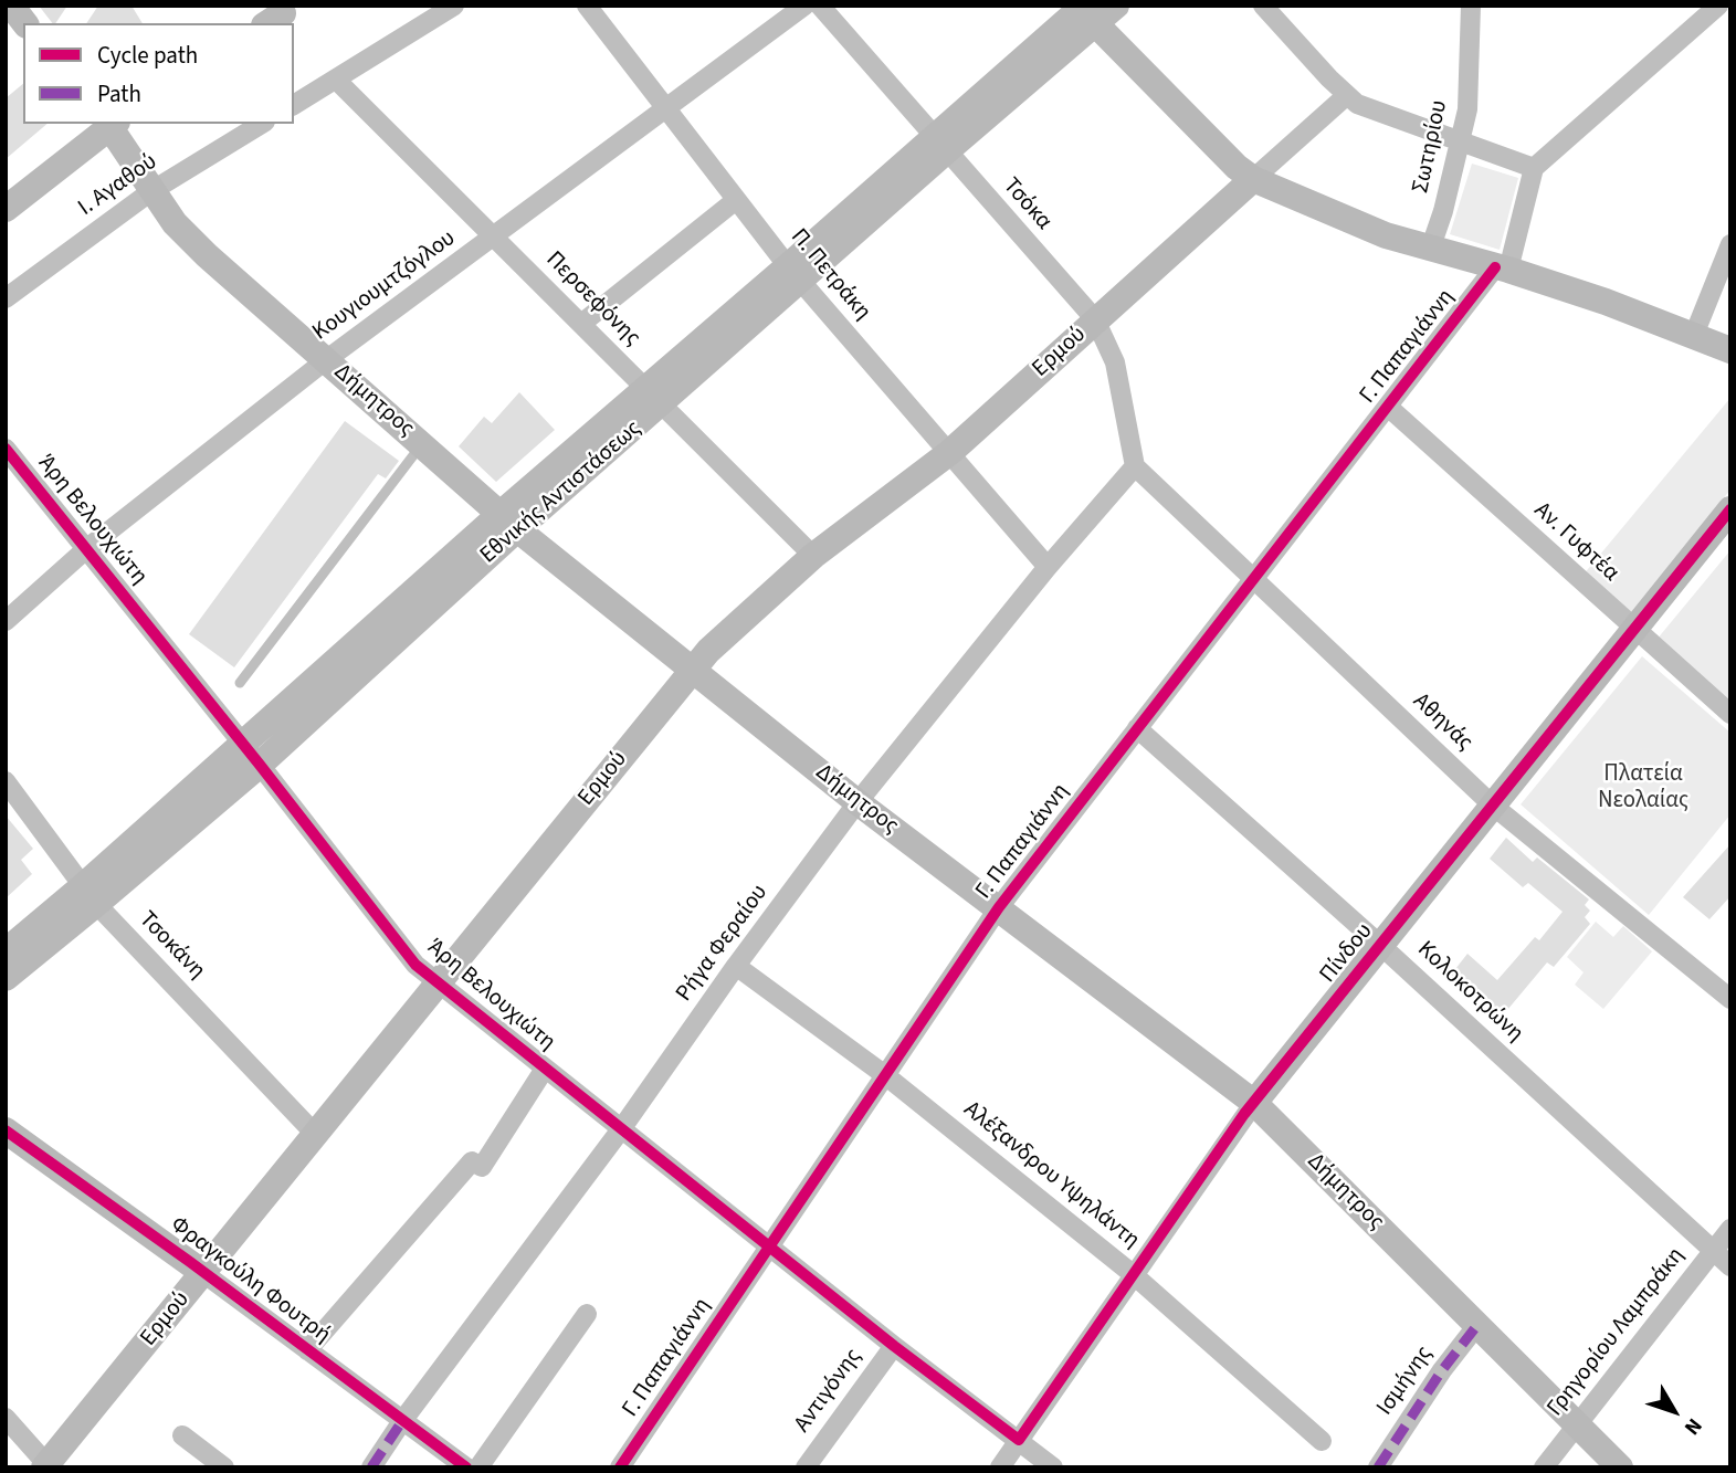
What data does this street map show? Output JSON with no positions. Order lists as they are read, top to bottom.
{
  "streets": {
    "street": [
      "Σωτηρίου",
      "Ι. Αγαθού",
      "Τσόκα",
      "Π. Πετράκη",
      "Κουγιουμτζόγλου",
      "Περσεφόνης",
      "Γ. Παπαγιάννη",
      "Ερμού",
      "Δήμητρος",
      "Εθνικής Αντιστάσεως",
      "Άρη Βελουχιώτη",
      "Αν. Γυφτέα",
      "Αθηνάς",
      "Ρήγα Φεραίου",
      "Τσοκάνη",
      "Πίνδου",
      "Κολοκοτρώνη",
      "Αλέξανδρου Υψηλάντη",
      "Φραγκούλη Φουτρή",
      "Γρηγορίου Λαμπράκη",
      "Ισμήνης",
      "Αντιγόνης"
    ]
  },
  "crossings": [
    ["Ι. Αγαθού", "Δήμητρος"],
    ["Τσόκα", "Ερμού"],
    ["Τσόκα", "Εθνικής Αντιστάσεως"],
    ["Τσόκα", "Αθηνάς"],
    ["Τσόκα", "Ρήγα Φεραίου"],
    ["Π. Πετράκη", "Κουγιουμτζόγλου"],
    ["Π. Πετράκη", "Ερμού"],
    ["Π. Πετράκη", "Εθνικής Αντιστάσεως"],
    ["Π. Πετράκη", "Ρήγα Φεραίου"],
    ["Κουγιουμτζόγλου", "Περσεφόνης"],
    ["Κουγιουμτζόγλου", "Δήμητρος"],
    ["Κουγιουμτζόγλου", "Άρη Βελουχιώτη"],
    ["Περσεφόνης", "Ερμού"],
    ["Περσεφόνης", "Εθνικής Αντιστάσεως"],
    ["Γ. Παπαγιάννη", "Δήμητρος"],
    ["Γ. Παπαγιάννη", "Άρη Βελουχιώτη"],
    ["Γ. Παπαγιάννη", "Αν. Γυφτέα"],
    ["Γ. Παπαγιάννη", "Αθηνάς"],
    ["Γ. Παπαγιάννη", "Κολοκοτρώνη"],
    ["Γ. Παπαγιάννη", "Αλέξανδρου Υψηλάντη"],
    ["Ερμού", "Δήμητρος"],
    ["Ερμού", "Άρη Βελουχιώτη"],
    ["Ερμού", "Τσοκάνη"],
    ["Ερμού", "Φραγκούλη Φουτρή"],
    ["Δήμητρος", "Εθνικής Αντιστάσεως"],
    ["Δήμητρος", "Ρήγα Φεραίου"],
    ["Δήμητρος", "Πίνδου"],
    ["Δήμητρος", "Γρηγορίου Λαμπράκη"],
    ["Δήμητρος", "Ισμήνης"],
    ["Εθνικής Αντιστάσεως", "Άρη Βελουχιώτη"],
    ["Εθνικής Αντιστάσεως", "Τσοκάνη"],
    ["Άρη Βελουχιώτη", "Ρήγα Φεραίου"],
    ["Άρη Βελουχιώτη", "Πίνδου"],
    ["Άρη Βελουχιώτη", "Αντιγόνης"],
    ["Αν. Γυφτέα", "Πίνδου"],
    ["Αθηνάς", "Ρήγα Φεραίου"],
    ["Αθηνάς", "Πίνδου"],
    ["Ρήγα Φεραίου", "Αλέξανδρου Υψηλάντη"],
    ["Ρήγα Φεραίου", "Φραγκούλη Φουτρή"],
    ["Πίνδου", "Κολοκοτρώνη"],
    ["Πίνδου", "Αλέξανδρου Υψηλάντη"],
    ["Κολοκοτρώνη", "Γρηγορίου Λαμπράκη"]
  ],
  "parks": ["Πλατεία Νεολαίας"],
  "legend": ["Cycle path", "Path"],
  "north": "bottom right"
}
